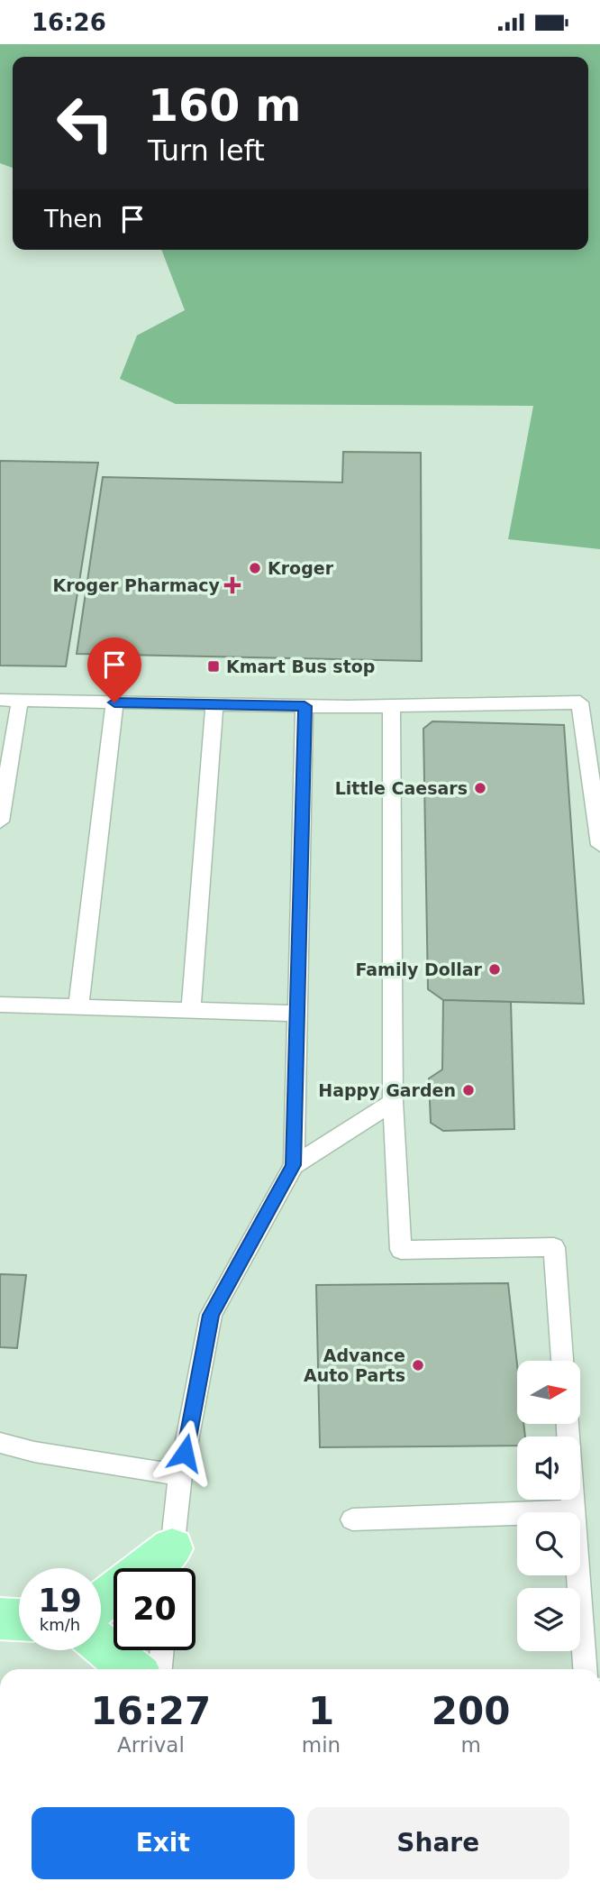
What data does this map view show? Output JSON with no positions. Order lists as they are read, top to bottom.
{
  "places": {
    "other": [
      "Kroger",
      "Little Caesars",
      "Family Dollar",
      "Happy Garden",
      "Advance Auto Parts"
    ],
    "health": ["Kroger Pharmacy"],
    "transit": ["Kmart Bus stop"]
  },
  "north": "right",
  "page": {
    "status": "16:26",
    "turn": ["160 m", "Turn left"],
    "then": "Then",
    "speed": "19 km/h",
    "limit": "20",
    "eta": [
      "16:27",
      "Arrival",
      "1",
      "min",
      "200",
      "m"
    ],
    "buttons": ["Exit", "Share"]
  }
}
